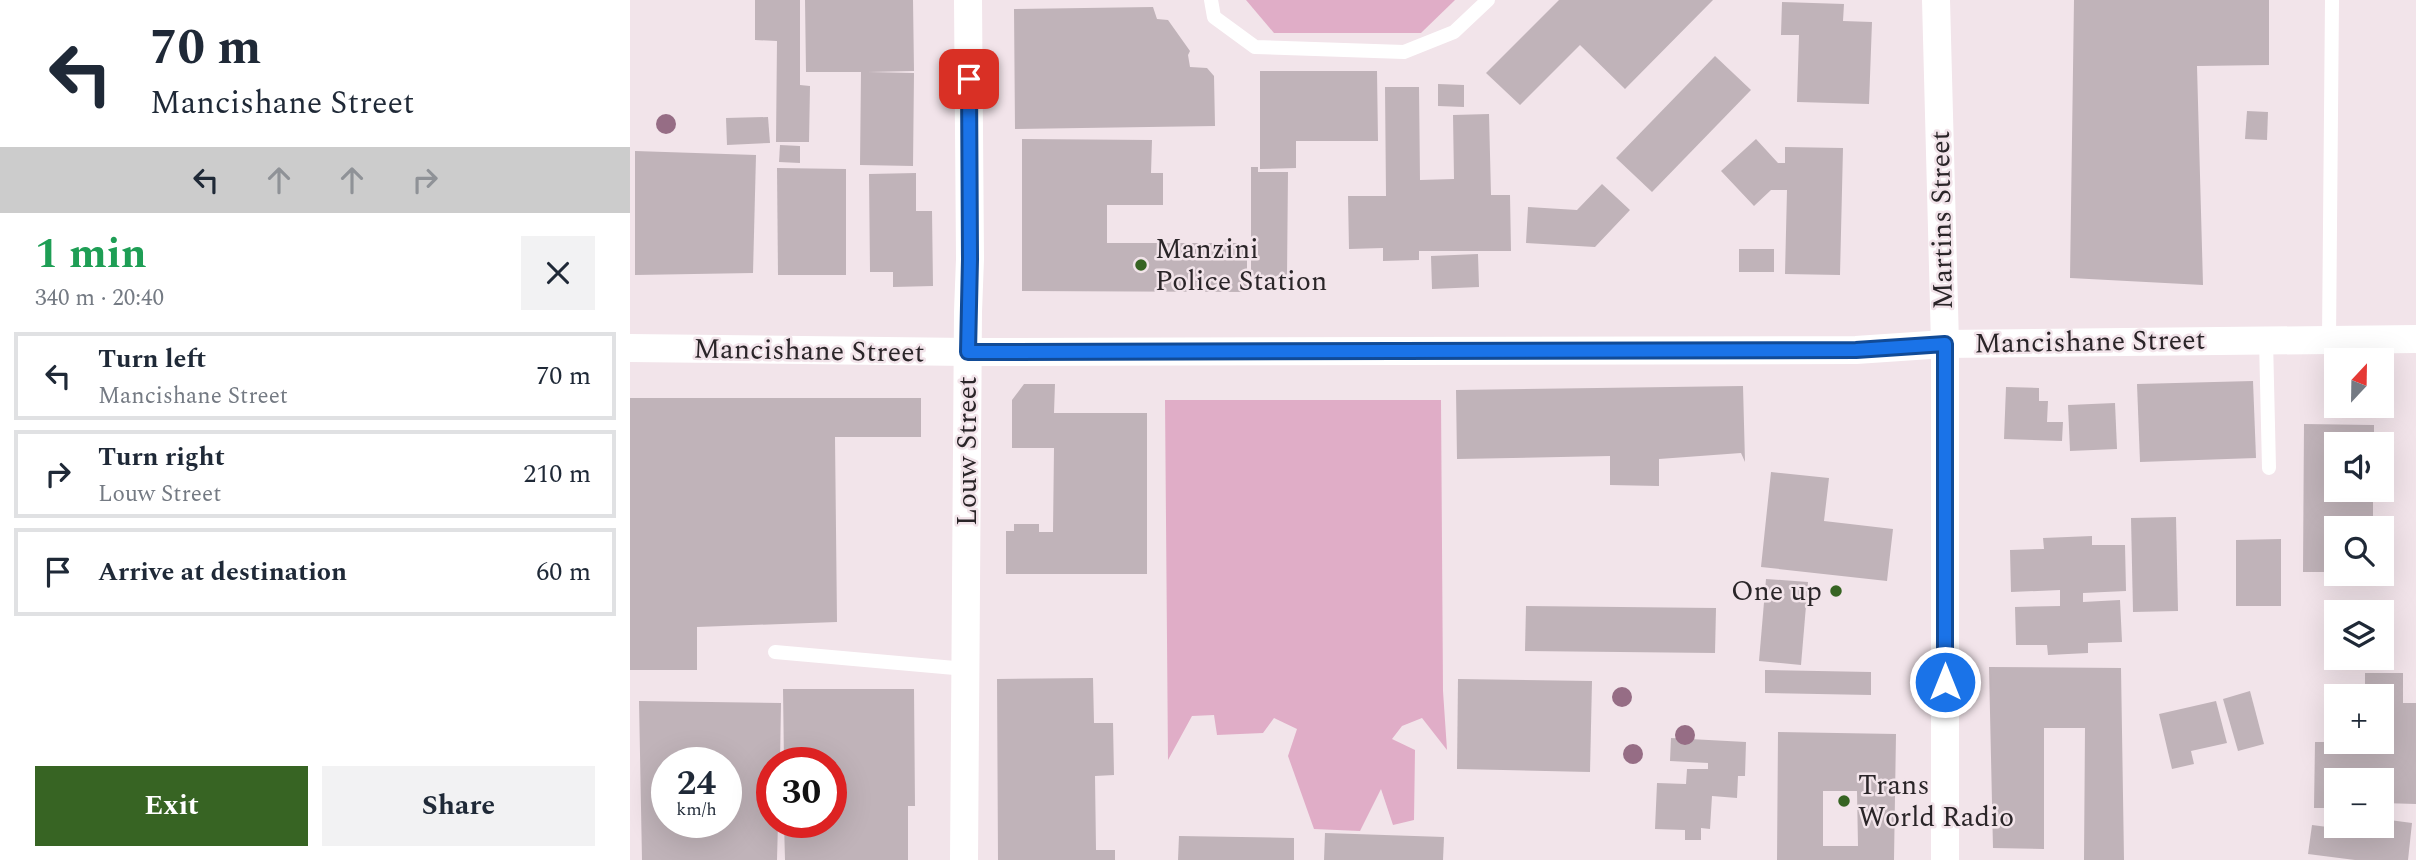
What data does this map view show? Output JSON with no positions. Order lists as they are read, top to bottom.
{
  "streets": {
    "street": ["Martins Street", "Mancishane Street", "Louw Street"]
  },
  "crossings": [
    ["Martins Street", "Mancishane Street"],
    ["Mancishane Street", "Louw Street"]
  ],
  "places": ["Manzini Police Station", "One up", "Trans World Radio"],
  "north": "top",
  "page": {
    "turn": ["70 m", "Mancishane Street"],
    "heading": ["1 min", "340 m · 20:40"],
    "list": [
      {
        "name": "Turn left",
        "note": "Mancishane Street",
        "value": "70 m"
      },
      {
        "name": "Turn right",
        "note": "Louw Street",
        "value": "210 m"
      },
      {
        "name": "Arrive at destination",
        "value": "60 m"
      }
    ],
    "map_buttons": ["+", "−"],
    "speed": "24 km/h",
    "limit": "30",
    "buttons": ["Exit", "Share"]
  }
}
